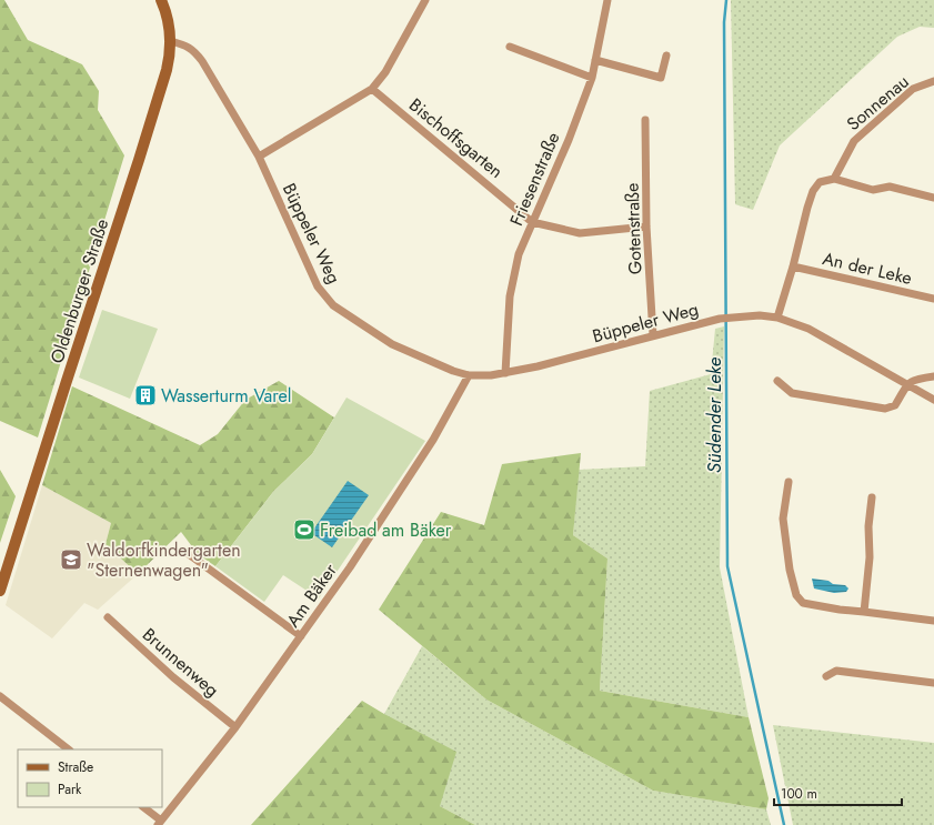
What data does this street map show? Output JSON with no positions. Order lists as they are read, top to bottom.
{
  "streets": {
    "main road": ["Oldenburger Straße"],
    "street": [
      "Sonnenau",
      "Bischoffsgarten",
      "Friesenstraße",
      "Gotenstraße",
      "Büppeler Weg",
      "An der Leke",
      "Am Bäker",
      "Brunnenweg"
    ]
  },
  "crossings": [
    ["Bischoffsgarten", "Friesenstraße"],
    ["Bischoffsgarten", "Gotenstraße"],
    ["Friesenstraße", "Büppeler Weg"],
    ["Gotenstraße", "Büppeler Weg"],
    ["Büppeler Weg", "Oldenburger Straße"],
    ["Büppeler Weg", "Am Bäker"],
    ["Am Bäker", "Brunnenweg"]
  ],
  "water": ["Südender Leke"],
  "places": {
    "building": ["Wasserturm Varel"],
    "sports": ["Freibad am Bäker"],
    "school or university": ["Waldorfkindergarten \"Sternenwagen\""]
  },
  "legend": ["Straße", "Park"],
  "scale_bar": "100 m"
}
